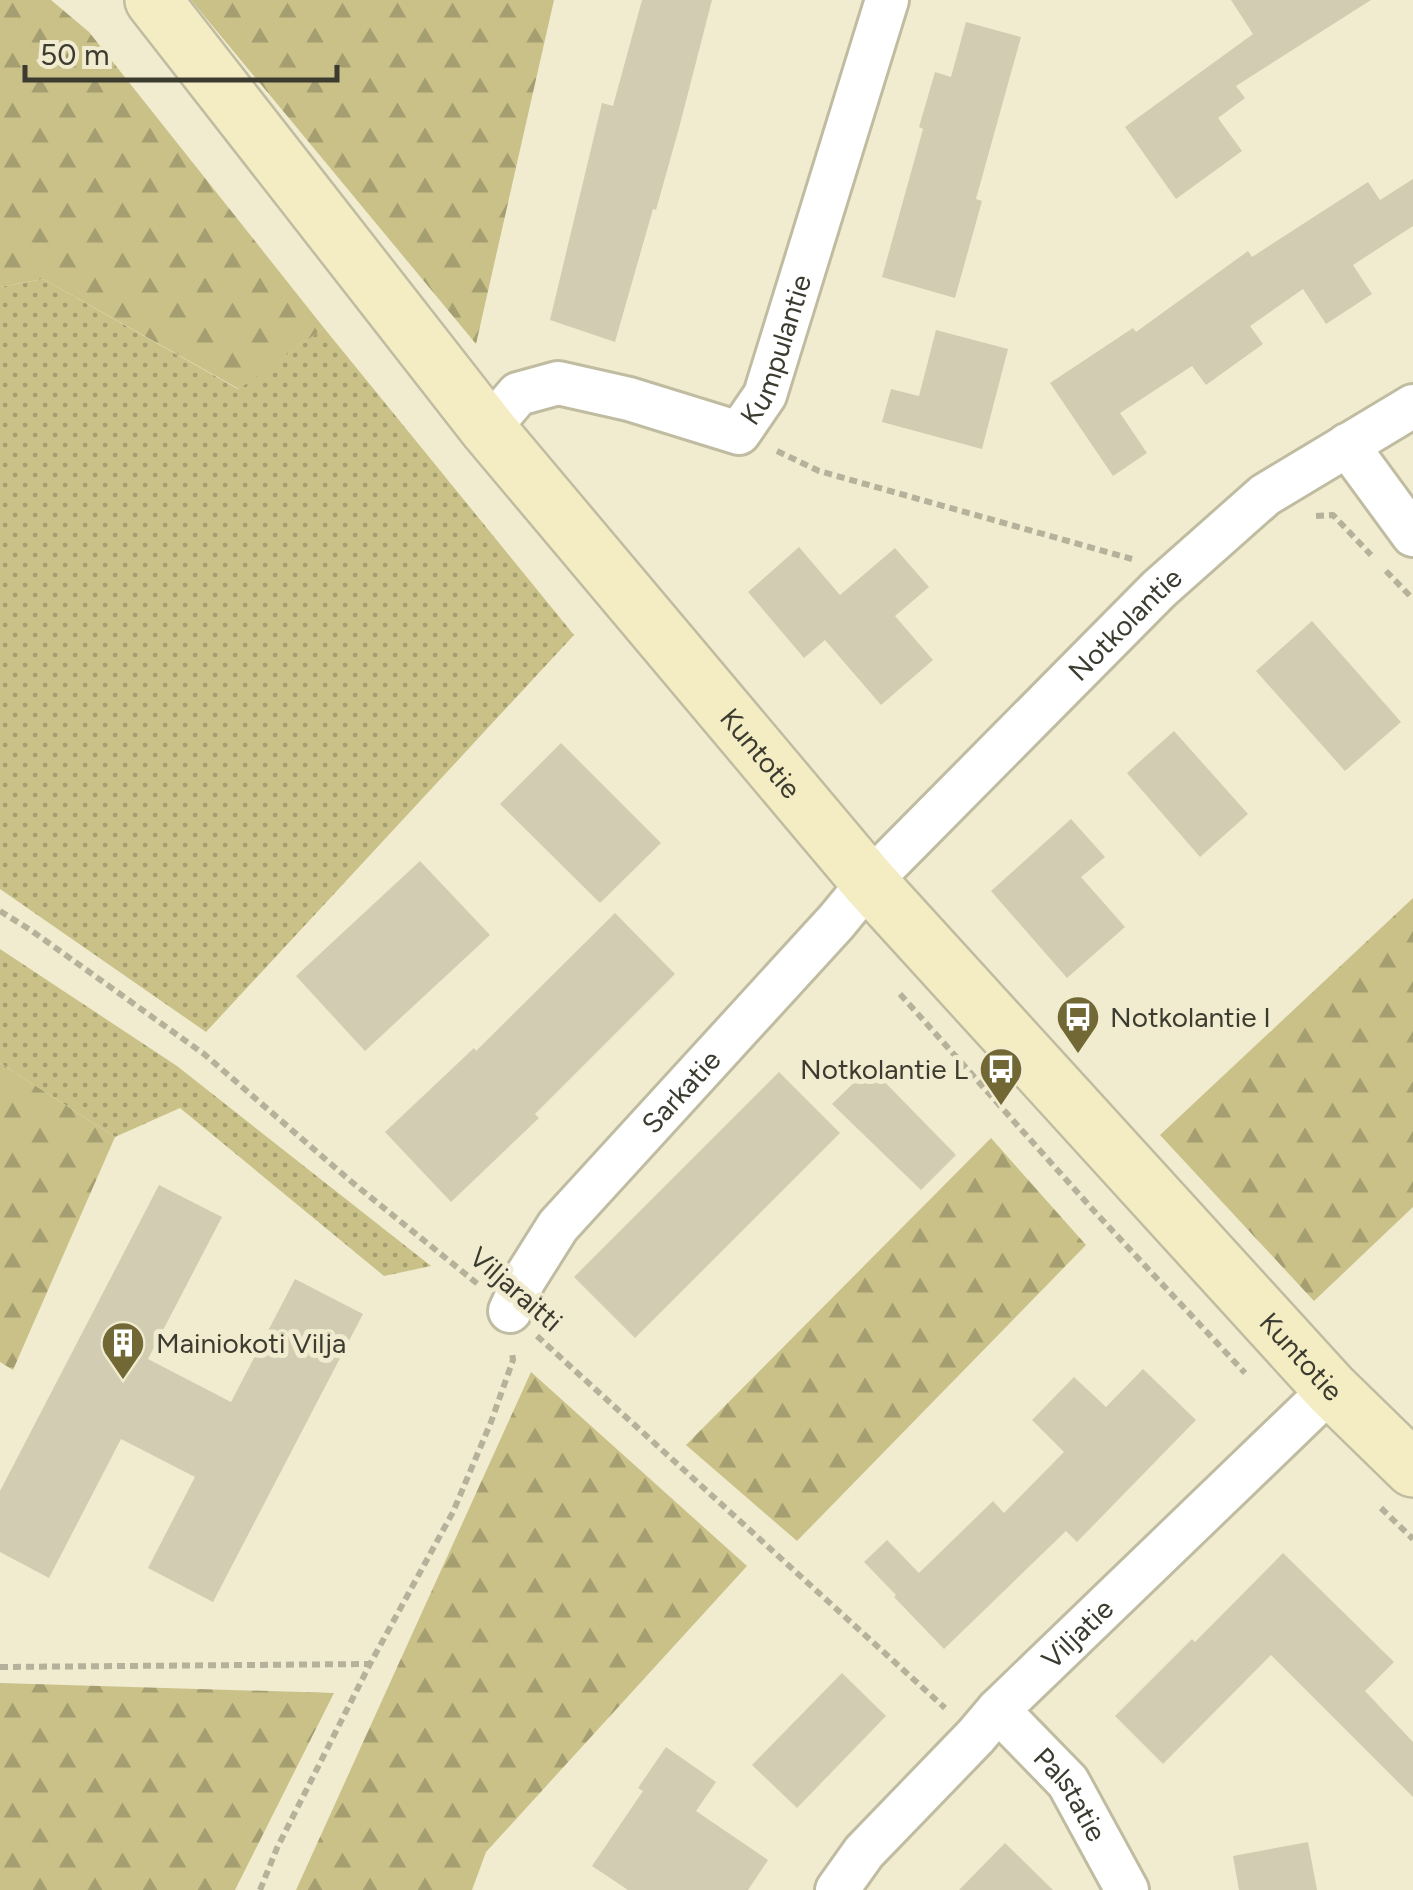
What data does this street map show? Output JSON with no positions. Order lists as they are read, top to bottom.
{
  "streets": {
    "street": [
      "Kumpulantie",
      "Notkolantie",
      "Kuntotie",
      "Sarkatie",
      "Viljatie",
      "Palstatie"
    ],
    "path": ["Viljaraitti"]
  },
  "crossings": [
    ["Kumpulantie", "Kuntotie"],
    ["Notkolantie", "Kuntotie"],
    ["Notkolantie", "Sarkatie"],
    ["Kuntotie", "Sarkatie"],
    ["Kuntotie", "Viljatie"],
    ["Sarkatie", "Viljaraitti"],
    ["Viljaraitti", "Viljatie"],
    ["Viljaraitti", "Palstatie"],
    ["Viljatie", "Palstatie"]
  ],
  "places": {
    "bus stop": ["Notkolantie I", "Notkolantie L"],
    "building": ["Mainiokoti Vilja"]
  },
  "scale_bar": "50 m"
}
